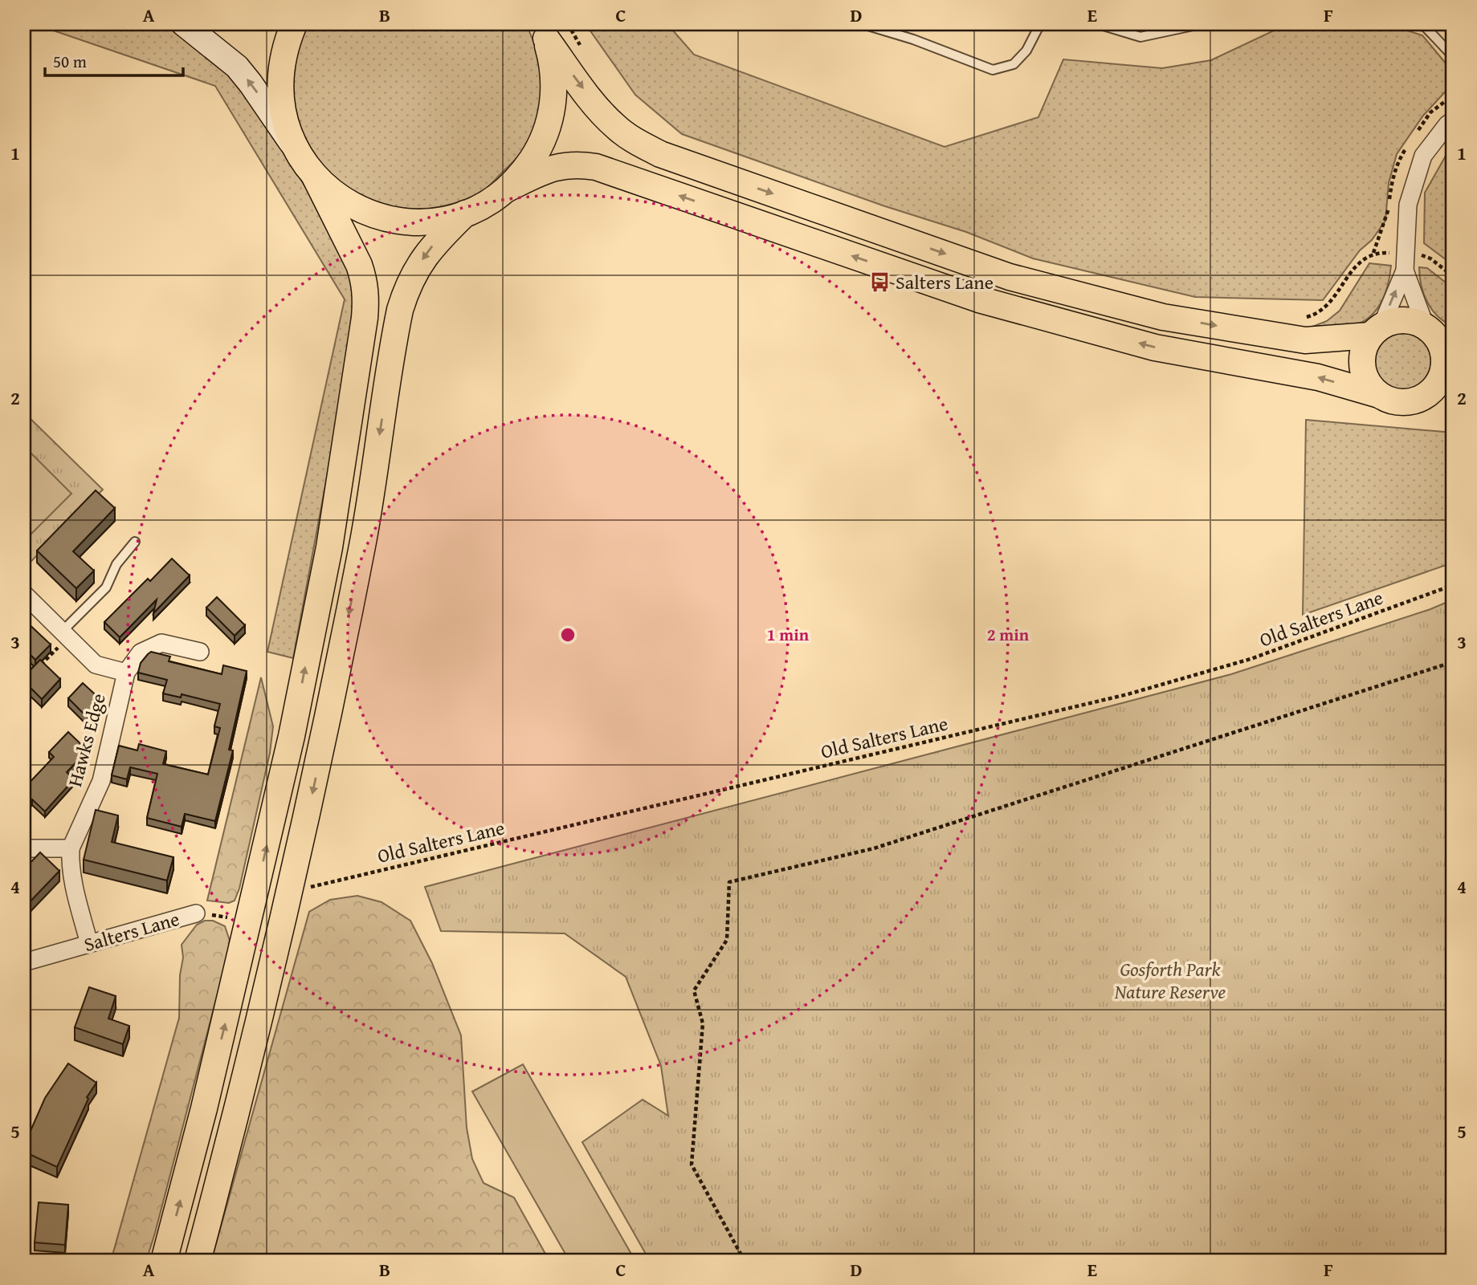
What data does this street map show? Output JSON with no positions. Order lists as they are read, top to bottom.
{
  "streets": {
    "street": ["Hawks Edge", "Salters Lane"],
    "path": ["Old Salters Lane"]
  },
  "crossings": [
    ["Hawks Edge", "Salters Lane"]
  ],
  "parks": ["Gosforth Park Nature Reserve"],
  "places": {
    "bus stop": ["Salters Lane"]
  },
  "scale_bar": "50 m",
  "grid": {
    "columns": [
      "A",
      "B",
      "C",
      "D",
      "E",
      "F"
    ],
    "rows": [
      "1",
      "2",
      "3",
      "4",
      "5"
    ]
  },
  "rings": ["1 min", "2 min"]
}
